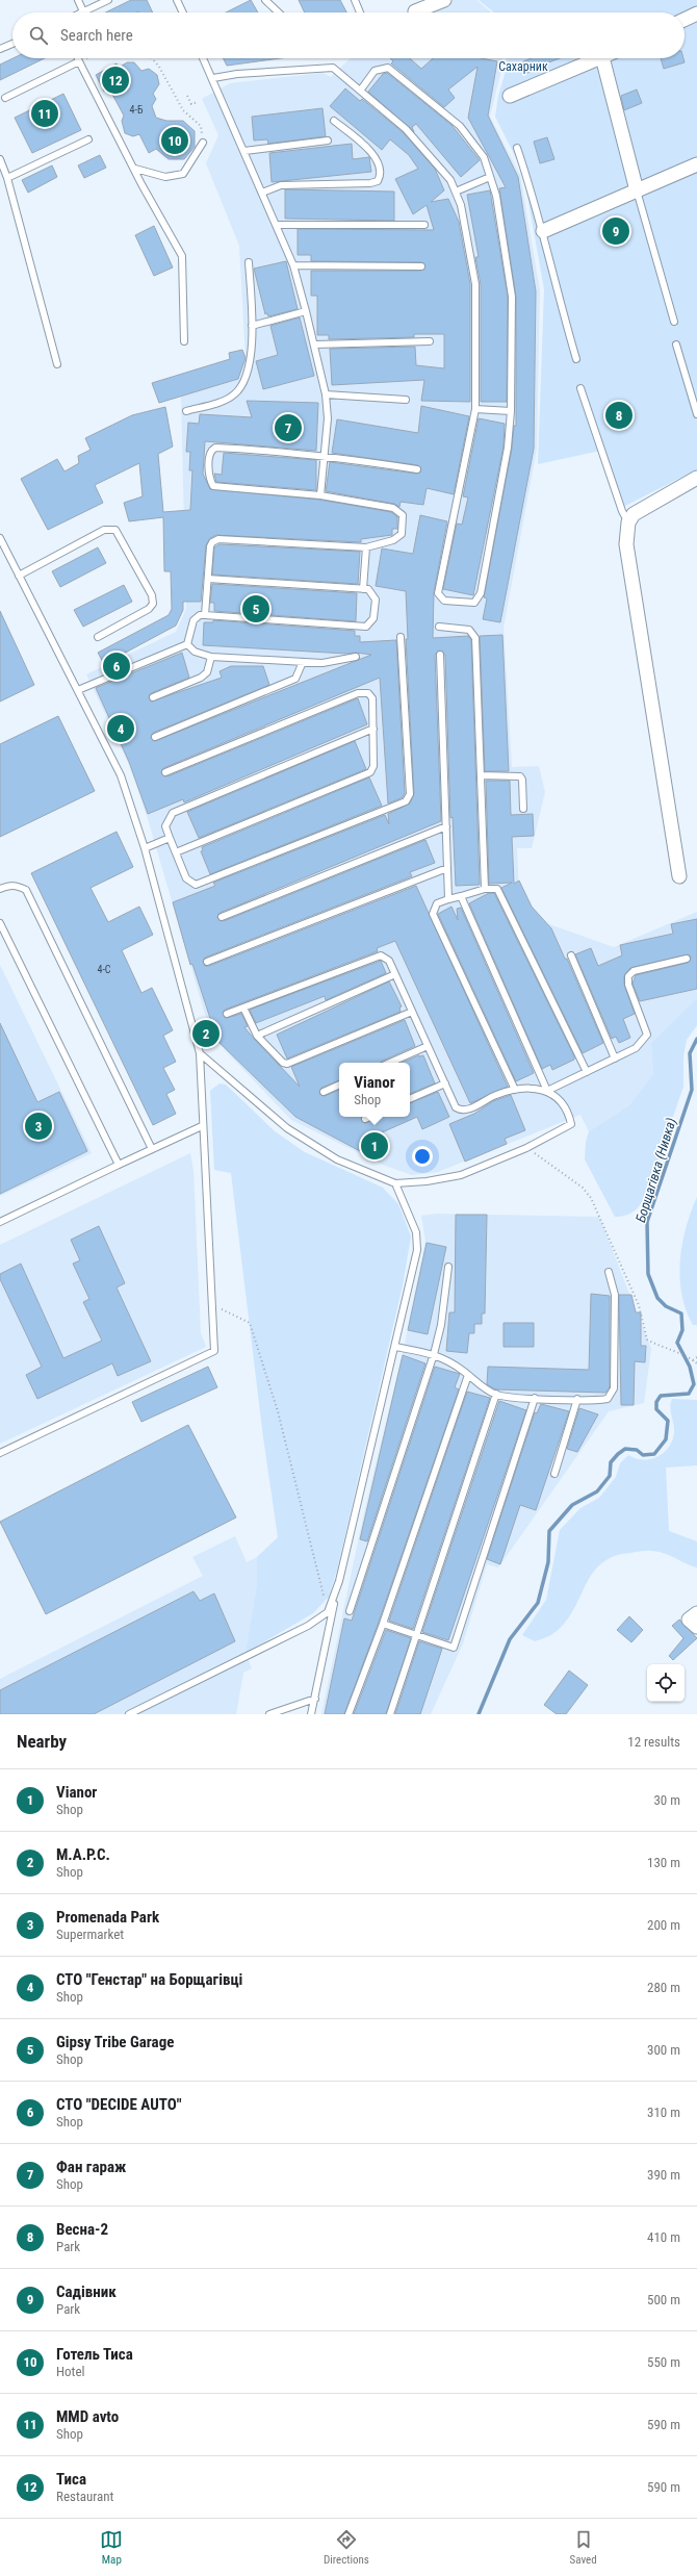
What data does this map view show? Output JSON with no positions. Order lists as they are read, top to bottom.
{
  "water": ["Борщагівка (Нивка)"],
  "parks": ["Сахарник"],
  "house_numbers": ["4-Б", "4-С"],
  "page": {
    "search": "Search here",
    "pins": [
      "12",
      "11",
      "10",
      "9",
      "8",
      "7",
      "5",
      "6",
      "4",
      "2",
      "3",
      "1"
    ],
    "popup": ["Vianor", "Shop"],
    "heading": ["Nearby", "12 results"],
    "list": [
      {
        "mark": "1",
        "name": "Vianor",
        "note": "Shop",
        "value": "30 m"
      },
      {
        "mark": "2",
        "name": "М.А.Р.С.",
        "note": "Shop",
        "value": "130 m"
      },
      {
        "mark": "3",
        "name": "Promenada Park",
        "note": "Supermarket",
        "value": "200 m"
      },
      {
        "mark": "4",
        "name": "СТО \"Генстар\" на Борщагівці",
        "note": "Shop",
        "value": "280 m"
      },
      {
        "mark": "5",
        "name": "Gipsy Tribe Garage",
        "note": "Shop",
        "value": "300 m"
      },
      {
        "mark": "6",
        "name": "СТО \"DECIDE AUTO\"",
        "note": "Shop",
        "value": "310 m"
      },
      {
        "mark": "7",
        "name": "Фан гараж",
        "note": "Shop",
        "value": "390 m"
      },
      {
        "mark": "8",
        "name": "Весна-2",
        "note": "Park",
        "value": "410 m"
      },
      {
        "mark": "9",
        "name": "Садівник",
        "note": "Park",
        "value": "500 m"
      },
      {
        "mark": "10",
        "name": "Готель Тиса",
        "note": "Hotel",
        "value": "550 m"
      },
      {
        "mark": "11",
        "name": "MMD avto",
        "note": "Shop",
        "value": "590 m"
      },
      {
        "mark": "12",
        "name": "Тиса",
        "note": "Restaurant",
        "value": "590 m"
      }
    ],
    "nav": ["Map", "Directions", "Saved"]
  }
}
